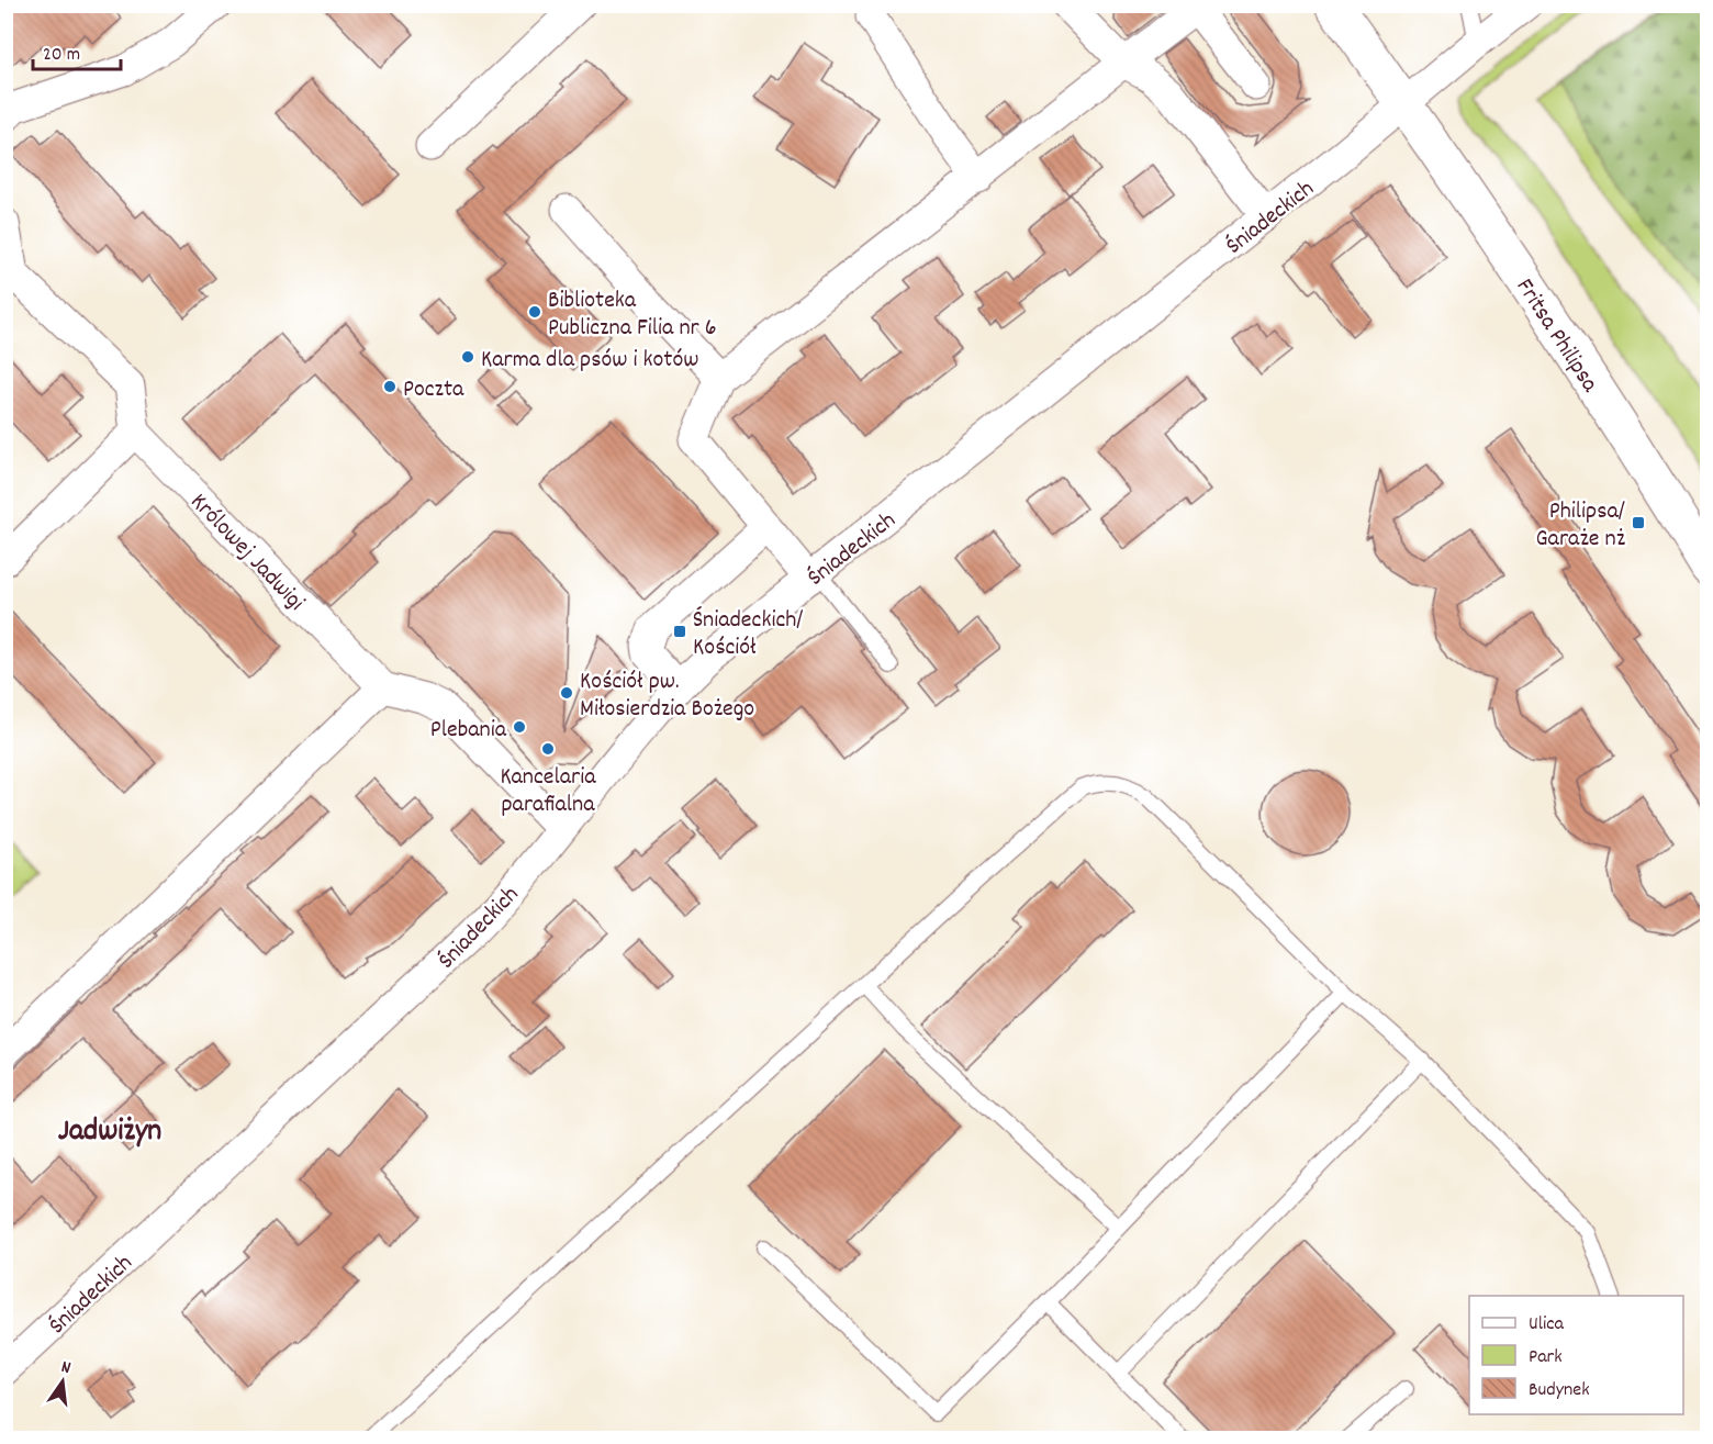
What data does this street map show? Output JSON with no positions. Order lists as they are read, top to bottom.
{
  "streets": {
    "street": ["Śniadeckich", "Fritsa Philipsa", "Królowej Jadwigi"]
  },
  "crossings": [
    ["Śniadeckich", "Fritsa Philipsa"]
  ],
  "districts": ["Jadwiżyn"],
  "places": {
    "other": [
      "Biblioteka Publiczna Filia nr 6",
      "Karma dla psów i kotów",
      "Poczta",
      "Kościół pw. Miłosierdzia Bożego",
      "Plebania",
      "Kancelaria parafialna"
    ],
    "transit": ["Philipsa/ Garaże nż", "Śniadeckich/ Kościół"]
  },
  "legend": ["Ulica", "Park", "Budynek"],
  "scale_bar": "20 m",
  "north": "top"
}
